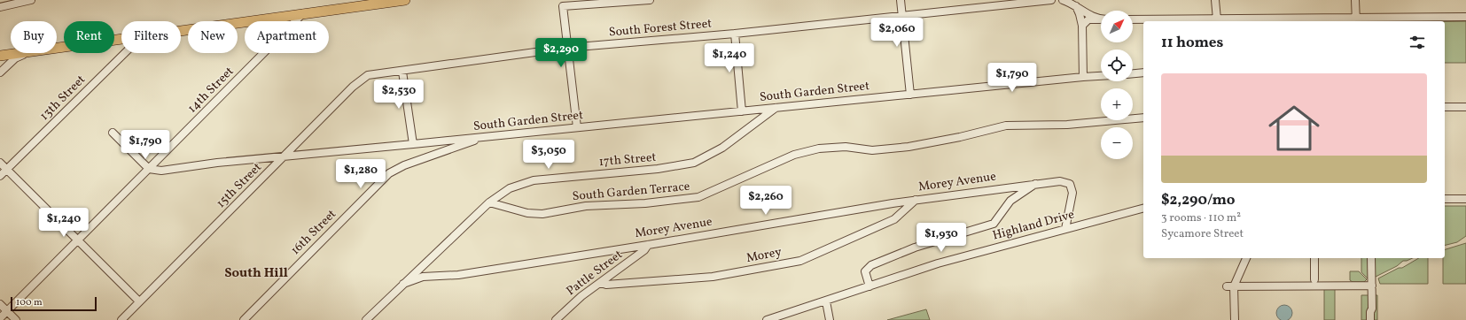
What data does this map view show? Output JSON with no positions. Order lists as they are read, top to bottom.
{
  "streets": {
    "street": [
      "South Forest Street",
      "14th Street",
      "South Garden Street",
      "13th Street",
      "17th Street",
      "Morey Avenue",
      "15th Street",
      "South Garden Terrace",
      "Highland Drive",
      "16th Street",
      "Morey",
      "Pattle Street"
    ]
  },
  "crossings": [
    ["South Forest Street", "15th Street"],
    ["14th Street", "South Garden Street"],
    ["South Garden Street", "17th Street"],
    ["South Garden Street", "15th Street"],
    ["South Garden Street", "16th Street"],
    ["17th Street", "Morey Avenue"],
    ["17th Street", "South Garden Terrace"],
    ["Morey Avenue", "Highland Drive"],
    ["Morey Avenue", "Morey"],
    ["Morey Avenue", "Pattle Street"],
    ["Morey", "Pattle Street"]
  ],
  "districts": ["South Hill"],
  "scale_bar": "100 m",
  "north": "top right",
  "page": {
    "map_buttons": ["+", "−"],
    "price": [
      "$2,060",
      "$2,290",
      "$1,240",
      "$1,790",
      "$2,530",
      "$1,790",
      "$3,050",
      "$1,280",
      "$2,260",
      "$1,240",
      "$1,930"
    ],
    "chip": [
      "Buy",
      "Rent",
      "Filters",
      "New",
      "Apartment"
    ],
    "heading": "11 homes",
    "list": [
      {
        "name": "$2,290/mo",
        "note": "3 rooms · 110 m² · Sycamore Street"
      }
    ],
    "scale": "100 m"
  }
}
